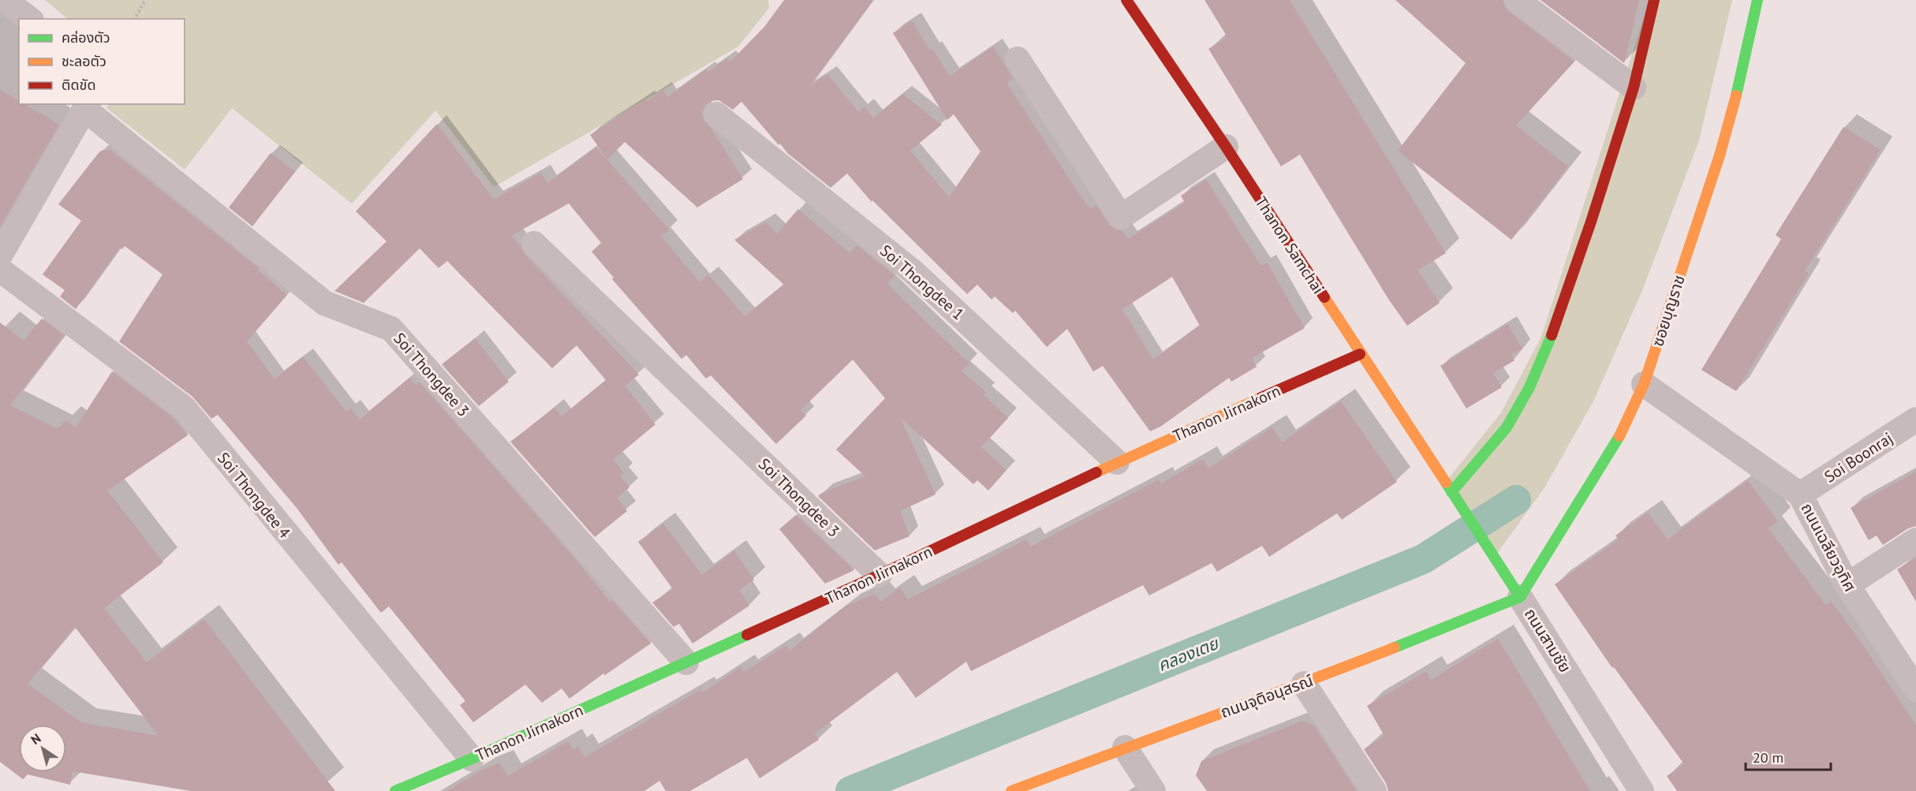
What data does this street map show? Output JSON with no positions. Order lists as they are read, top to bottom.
{
  "streets": {
    "street": [
      "Thanon Samchai",
      "Soi Thongdee 1",
      "ซอยบุญราช",
      "Soi Thongdee 3",
      "Thanon Jirnakorn",
      "Soi Boonraj",
      "Soi Thongdee 4",
      "ถนนเฉลียวอุทิศ",
      "ถนนสามชัย",
      "ถนนจุติอนุสรณ์"
    ]
  },
  "crossings": [
    ["Thanon Samchai", "Thanon Jirnakorn"],
    ["Thanon Samchai", "ถนนสามชัย"],
    ["Soi Thongdee 1", "Thanon Jirnakorn"],
    ["ซอยบุญราช", "ถนนเฉลียวอุทิศ"],
    ["ซอยบุญราช", "ถนนสามชัย"],
    ["ซอยบุญราช", "ถนนจุติอนุสรณ์"],
    ["Soi Thongdee 3", "Thanon Jirnakorn"],
    ["Thanon Jirnakorn", "Soi Thongdee 4"],
    ["Soi Boonraj", "ถนนเฉลียวอุทิศ"],
    ["ถนนสามชัย", "ถนนจุติอนุสรณ์"]
  ],
  "water": ["คลองเตย"],
  "legend": ["คล่องตัว", "ชะลอตัว", "ติดขัด"],
  "scale_bar": "20 m",
  "north": "top left"
}
